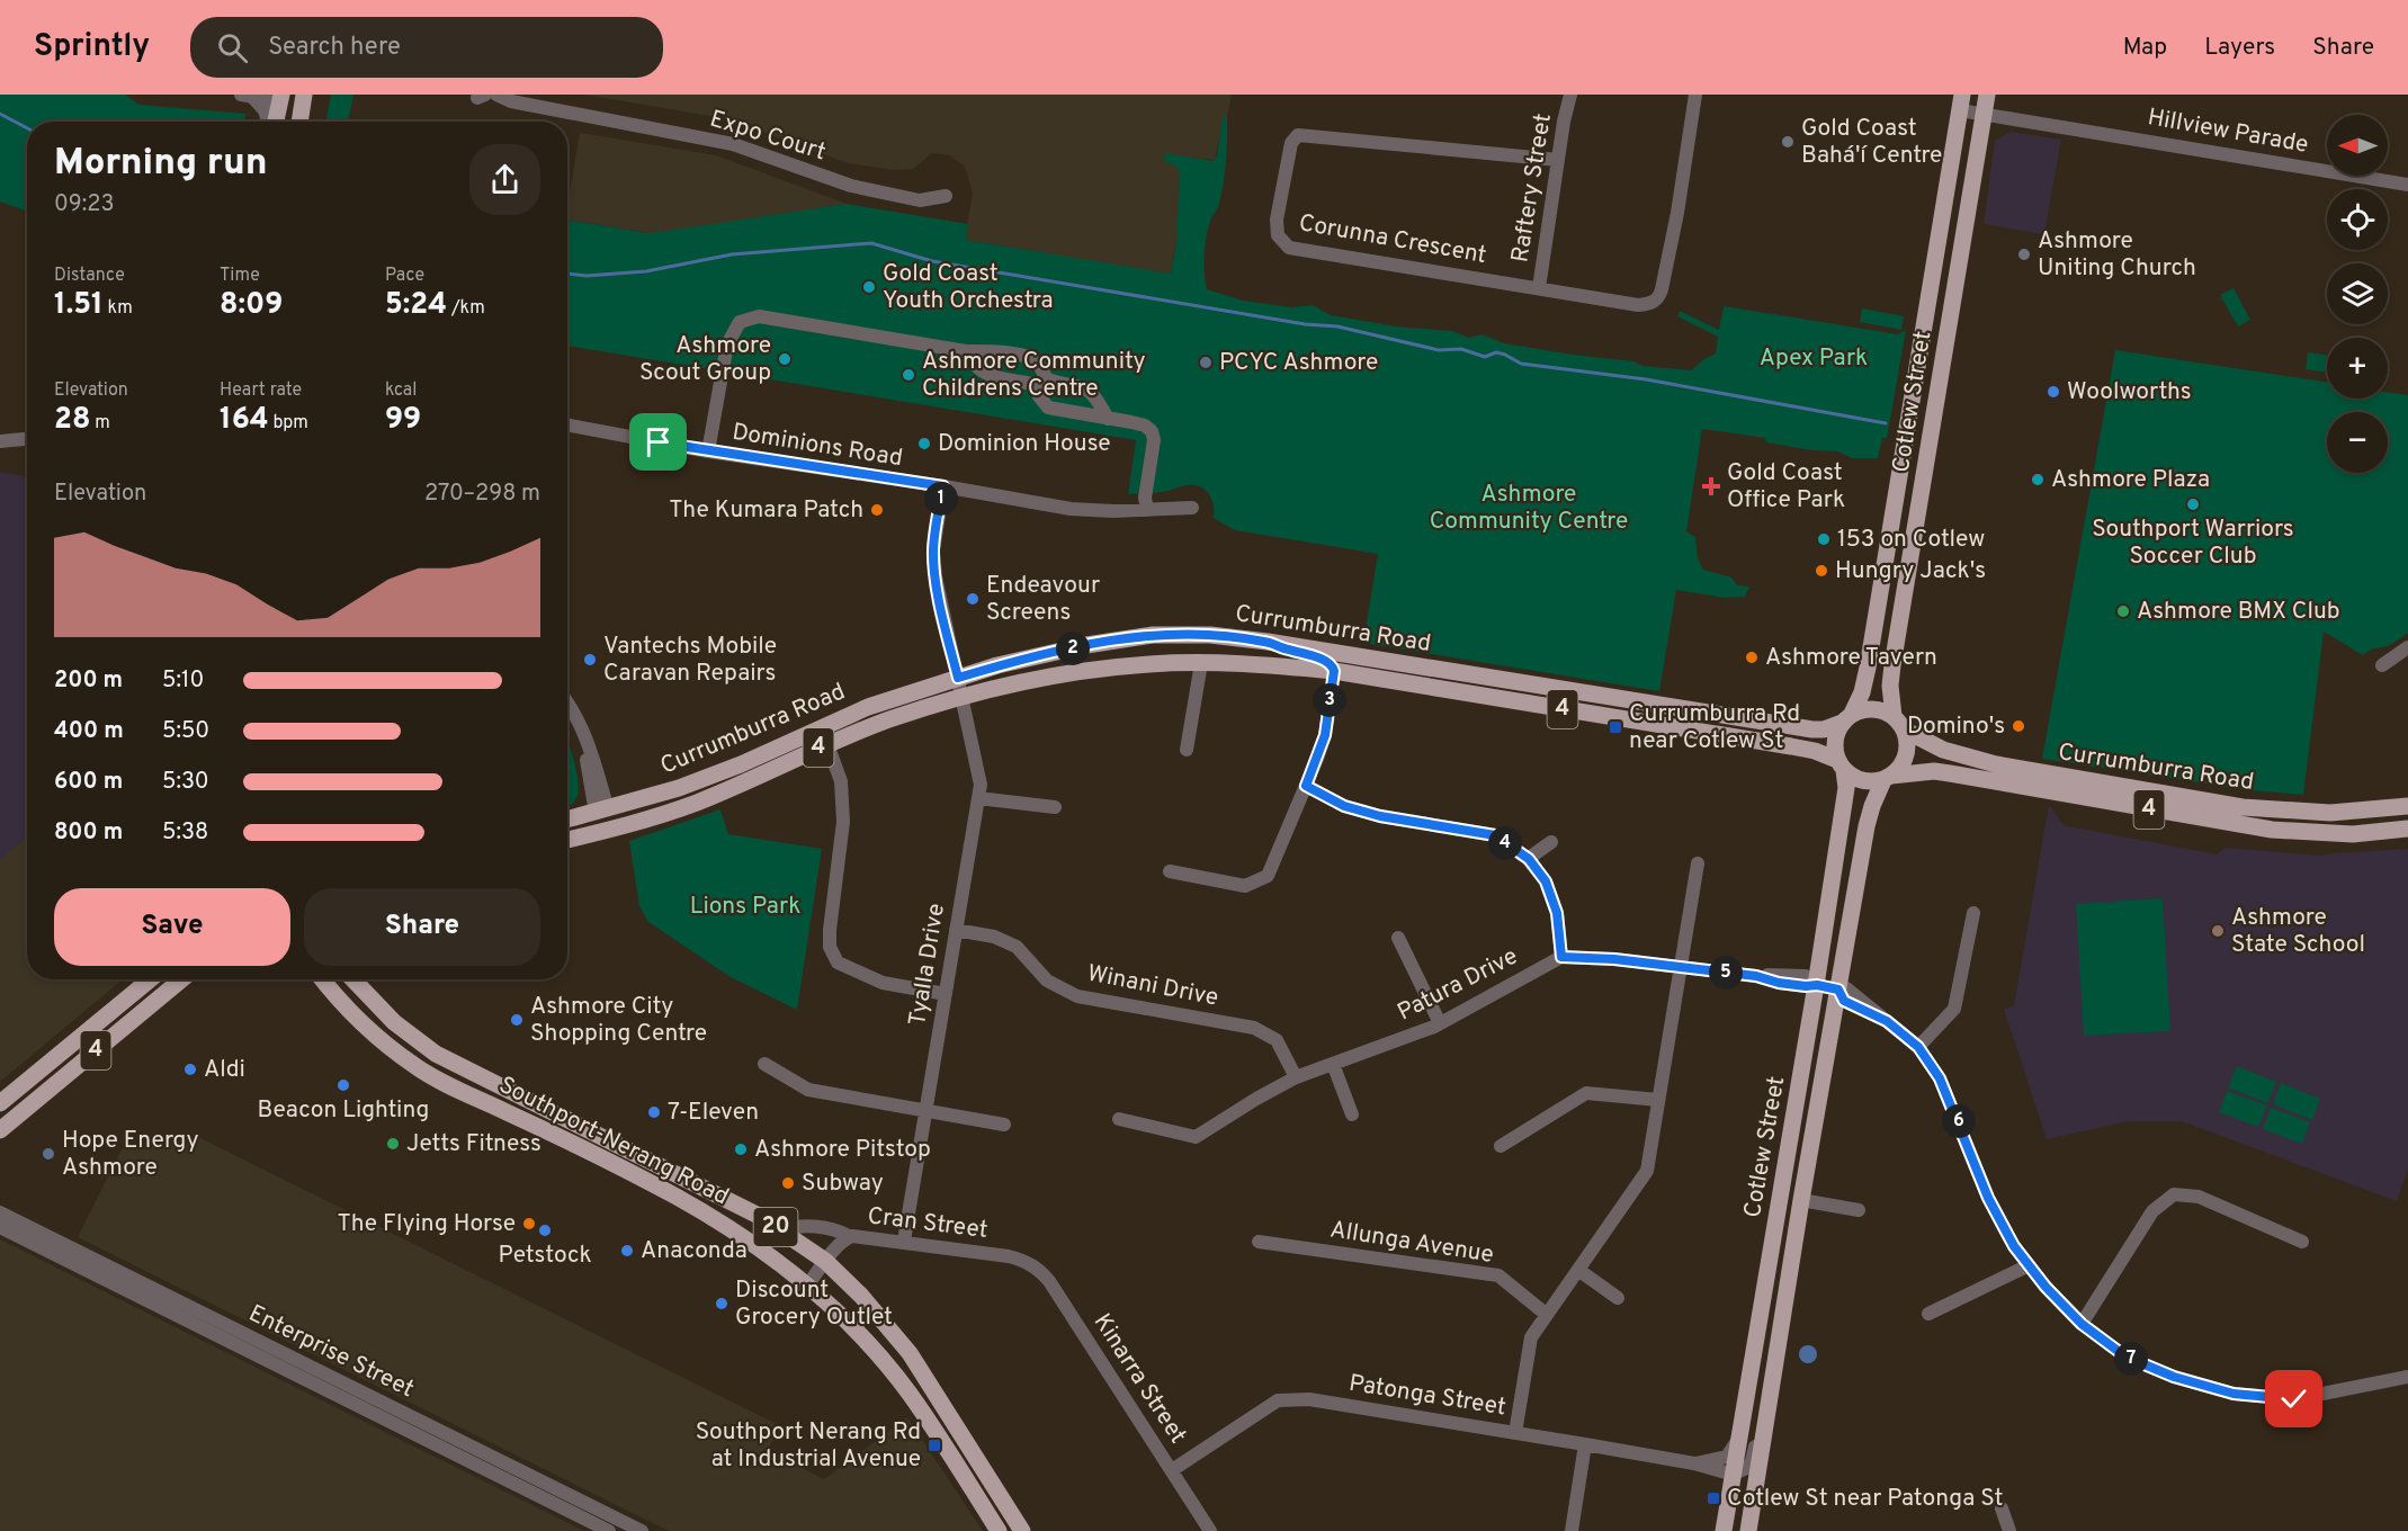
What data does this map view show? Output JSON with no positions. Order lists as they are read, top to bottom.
{
  "streets": {
    "main road": [
      "Cotlew Street",
      "Currumburra Road",
      "4",
      "Southport-Nerang Road",
      "20"
    ],
    "street": [
      "Hillview Parade",
      "Expo Court",
      "Raftery Street",
      "Corunna Crescent",
      "Dominions Road",
      "Tyalla Drive",
      "Patura Drive",
      "Winani Drive",
      "Cran Street",
      "Allunga Avenue",
      "Enterprise Street",
      "Kinarra Street",
      "Patonga Street"
    ]
  },
  "crossings": [
    ["Hillview Parade", "Cotlew Street"],
    ["Raftery Street", "Corunna Crescent"],
    ["Cotlew Street", "Currumburra Road"],
    ["Cotlew Street", "4"],
    ["Cotlew Street", "Patonga Street"],
    ["Dominions Road", "Tyalla Drive"],
    ["Currumburra Road", "4"],
    ["Currumburra Road", "Tyalla Drive"],
    ["Tyalla Drive", "Winani Drive"],
    ["Tyalla Drive", "Cran Street"],
    ["Patura Drive", "Winani Drive"],
    ["Southport-Nerang Road", "Cran Street"],
    ["Cran Street", "Kinarra Street"],
    ["Kinarra Street", "Patonga Street"]
  ],
  "parks": ["Apex Park", "Ashmore Community Centre", "Lions Park"],
  "places": {
    "other": [
      "Gold Coast Bahá'í Centre",
      "Ashmore Uniting Church",
      "Gold Coast Youth Orchestra",
      "Ashmore Scout Group",
      "PCYC Ashmore",
      "Ashmore Community Childrens Centre",
      "Woolworths",
      "Dominion House",
      "Ashmore Plaza",
      "Southport Warriors Soccer Club",
      "The Kumara Patch",
      "153 on Cotlew",
      "Hungry Jack's",
      "Endeavour Screens",
      "Ashmore BMX Club",
      "Ashmore Tavern",
      "Vantechs Mobile Caravan Repairs",
      "Domino's",
      "Ashmore State School",
      "Ashmore City Shopping Centre",
      "Aldi",
      "Beacon Lighting",
      "7-Eleven",
      "Jetts Fitness",
      "Ashmore Pitstop",
      "Hope Energy Ashmore",
      "Subway",
      "The Flying Horse",
      "Petstock",
      "Anaconda",
      "Discount Grocery Outlet"
    ],
    "health": ["Gold Coast Office Park"],
    "transit": ["Currumburra Rd near Cotlew St", "Southport Nerang Rd at Industrial Avenue", "Cotlew St near Patonga St"]
  },
  "north": "left",
  "page": {
    "header": "Sprintly",
    "search": "Search here",
    "nav": ["Map", "Layers", "Share"],
    "map_buttons": ["+", "−"],
    "heading": ["Morning run", "09:23"],
    "stats": [
      ["Distance", "1.51 km"],
      ["Time", "8:09"],
      ["Pace", "5:24 /km"],
      ["Elevation", "28 m"],
      ["Heart rate", "164 bpm"],
      ["kcal", "99"]
    ],
    "chart": ["Elevation", "270–298 m"],
    "pins": [
      "1",
      "2",
      "3",
      "4",
      "5",
      "6",
      "7"
    ],
    "list": [
      {
        "name": "200 m",
        "note": "5:10"
      },
      {
        "name": "400 m",
        "note": "5:50"
      },
      {
        "name": "600 m",
        "note": "5:30"
      },
      {
        "name": "800 m",
        "note": "5:38"
      }
    ],
    "buttons": ["Save", "Share"]
  }
}
